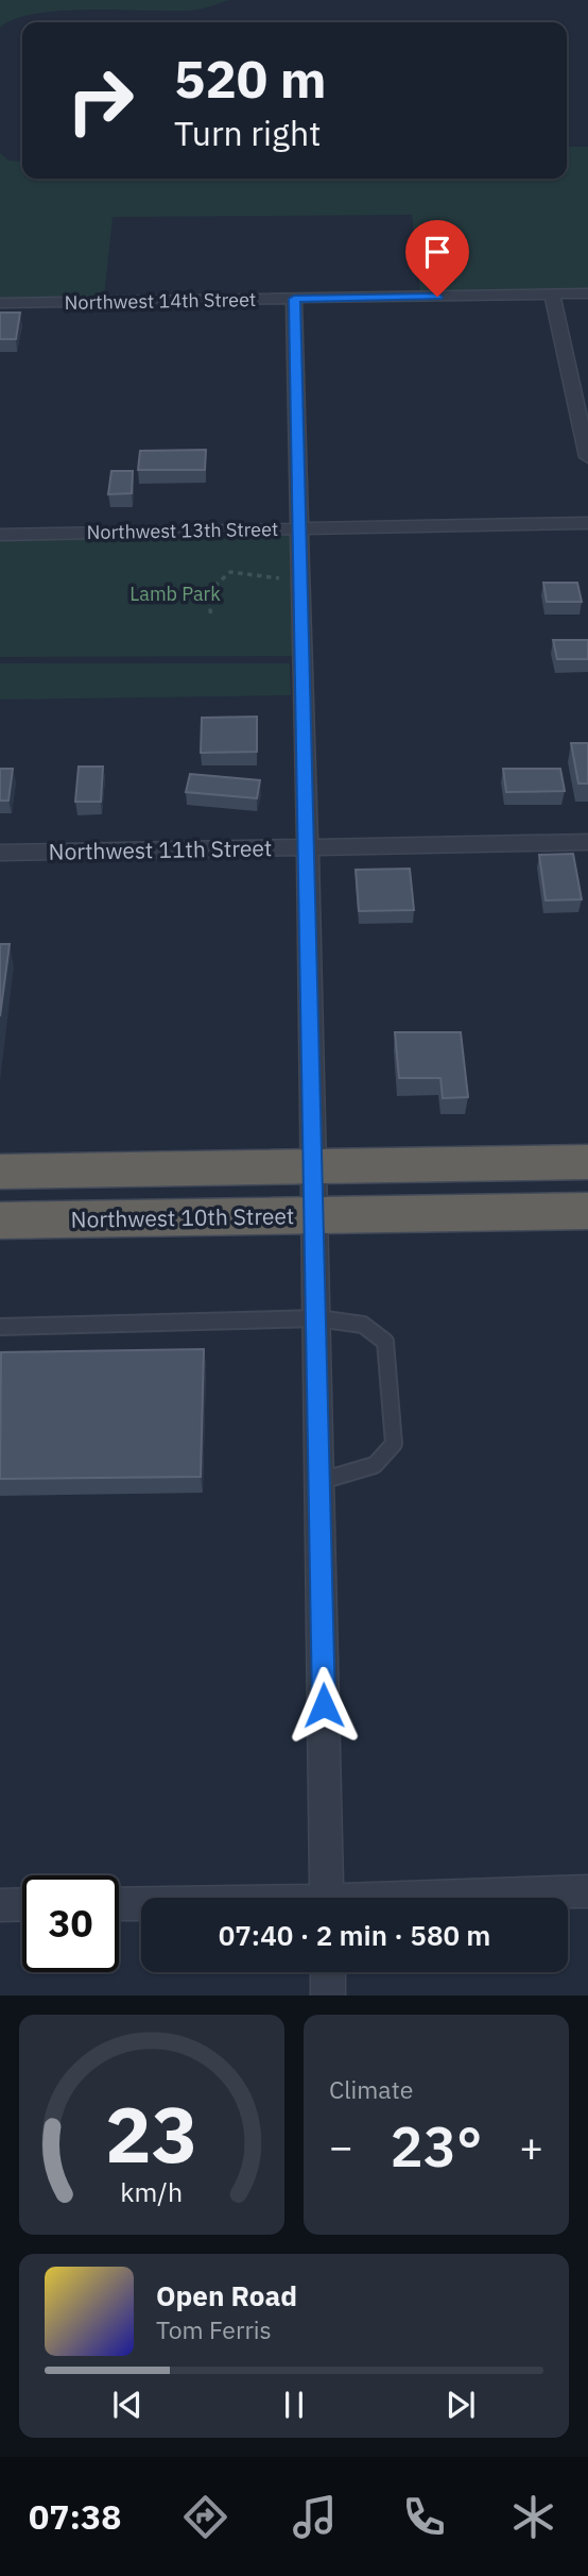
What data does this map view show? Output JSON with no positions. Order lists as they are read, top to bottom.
{
  "streets": {
    "highway": ["Northwest 10th Street"],
    "street": ["Northwest 14th Street", "Northwest 13th Street", "Northwest 11th Street"]
  },
  "parks": ["Lamb Park"],
  "page": {
    "turn": ["520 m", "Turn right"],
    "limit": "30",
    "trip": "07:40 · 2 min · 580 m",
    "tile": "Climate",
    "heat": ["−", "23°", "+"],
    "song": ["Open Road", "Tom Ferris"],
    "tabs": "07:38",
    "gauge": ["23", "km/h"]
  }
}
